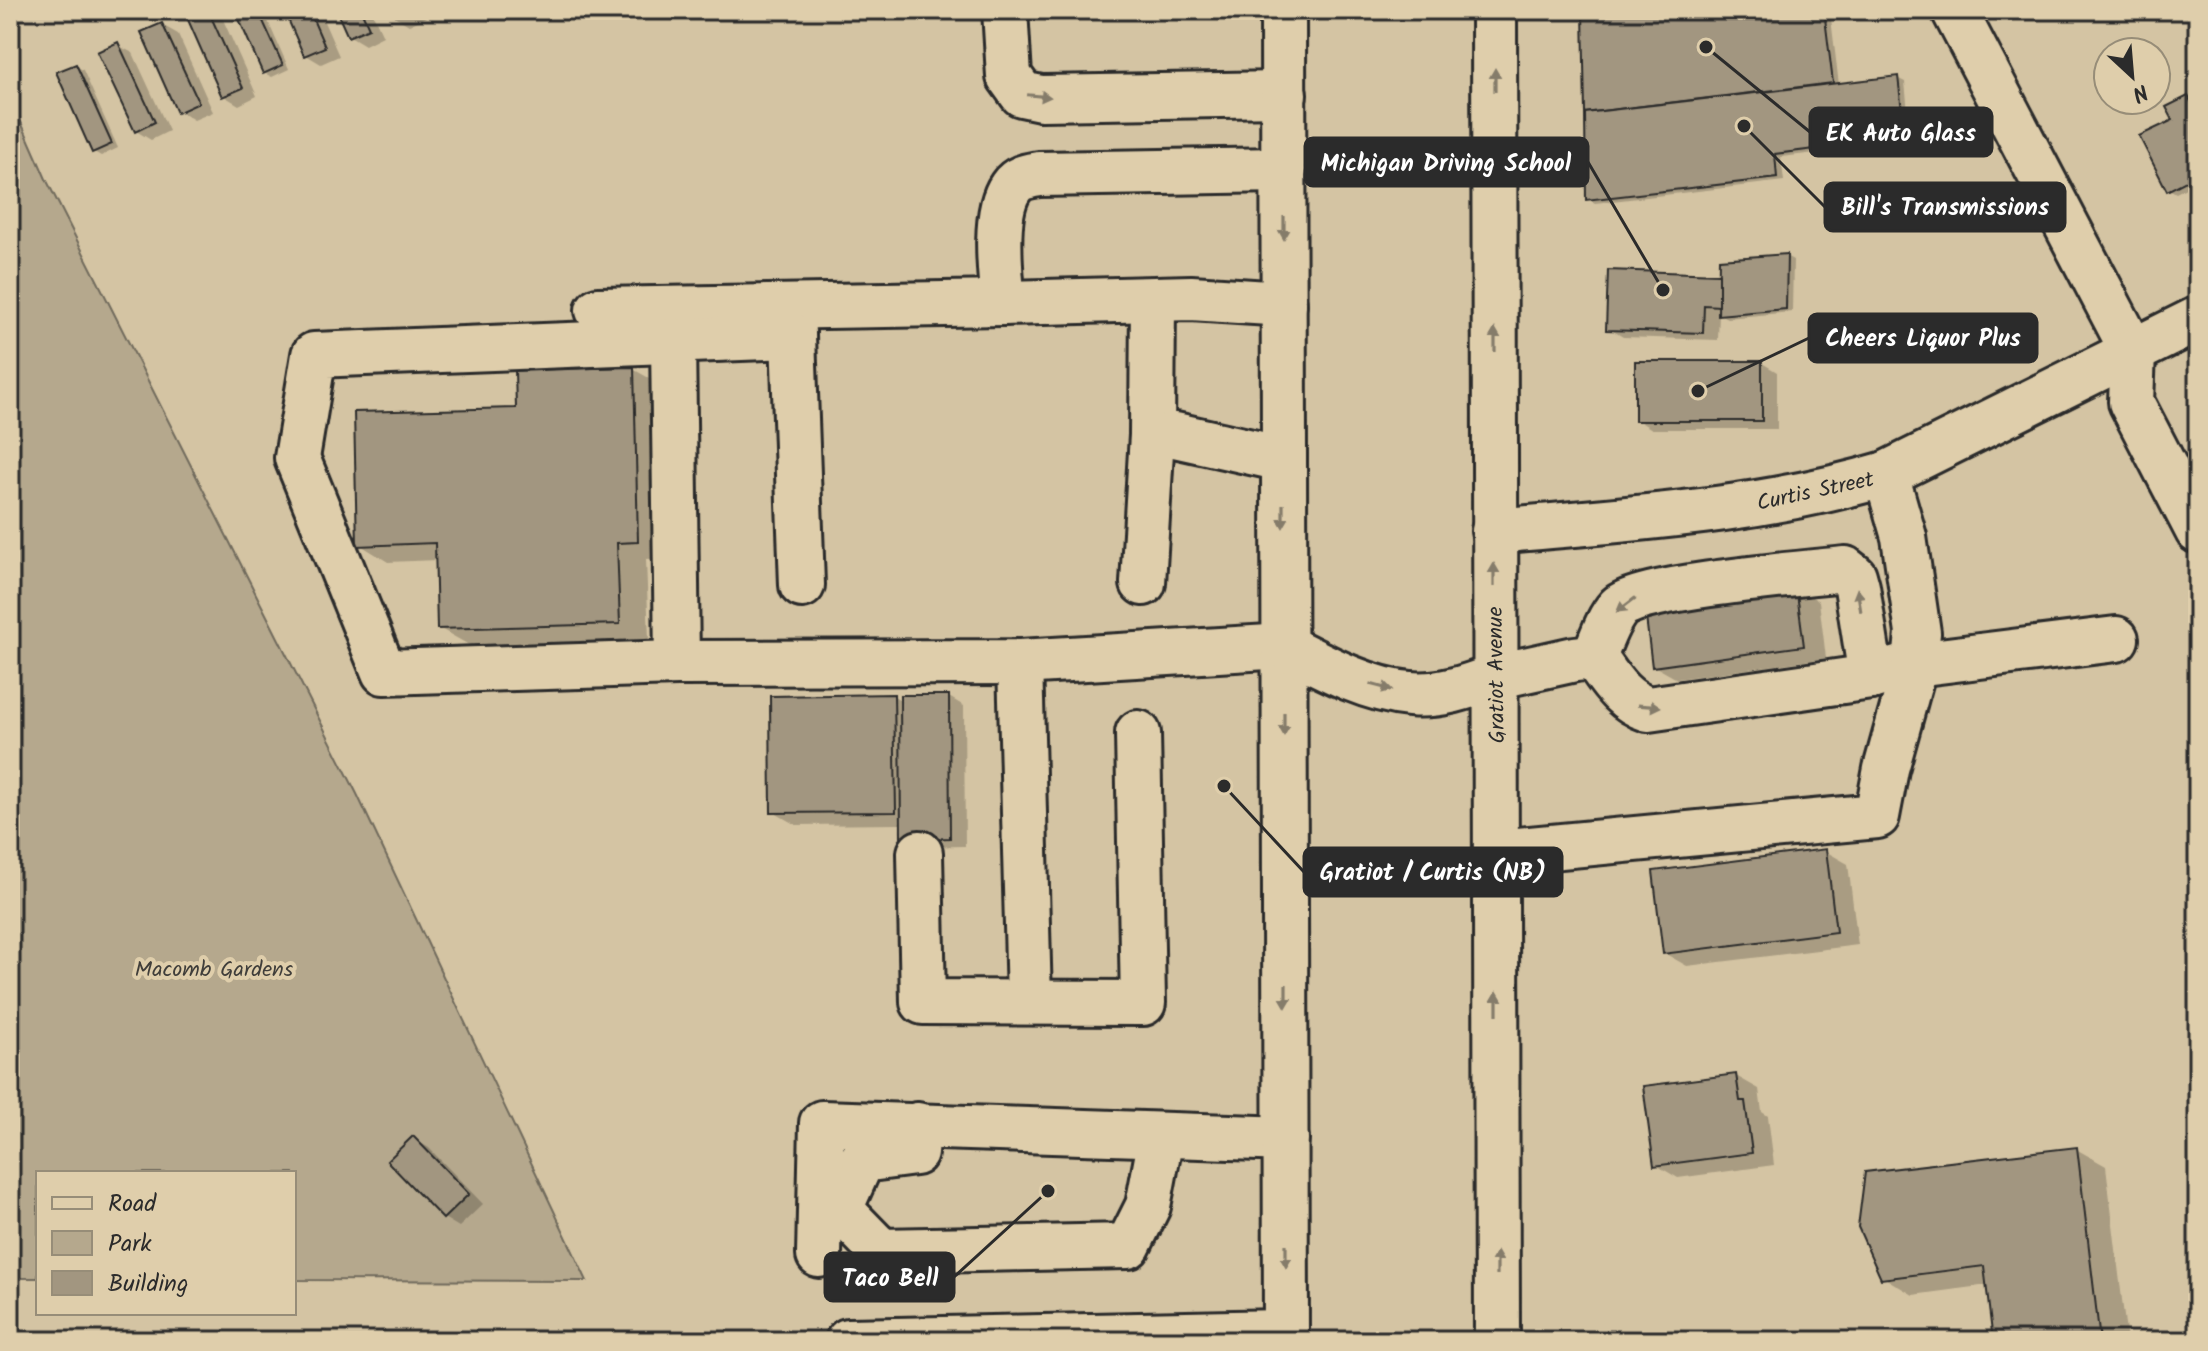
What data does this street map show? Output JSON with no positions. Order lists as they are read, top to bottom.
{
  "streets": {
    "main road": ["Curtis Street", "Gratiot Avenue"]
  },
  "crossings": [
    ["Curtis Street", "Gratiot Avenue"]
  ],
  "parks": ["Macomb Gardens"],
  "places": [
    "EK Auto Glass",
    "Bill's Transmissions",
    "Michigan Driving School",
    "Cheers Liquor Plus",
    "Gratiot / Curtis (NB)",
    "Taco Bell"
  ],
  "legend": ["Road", "Park", "Building"],
  "north": "bottom right"
}
